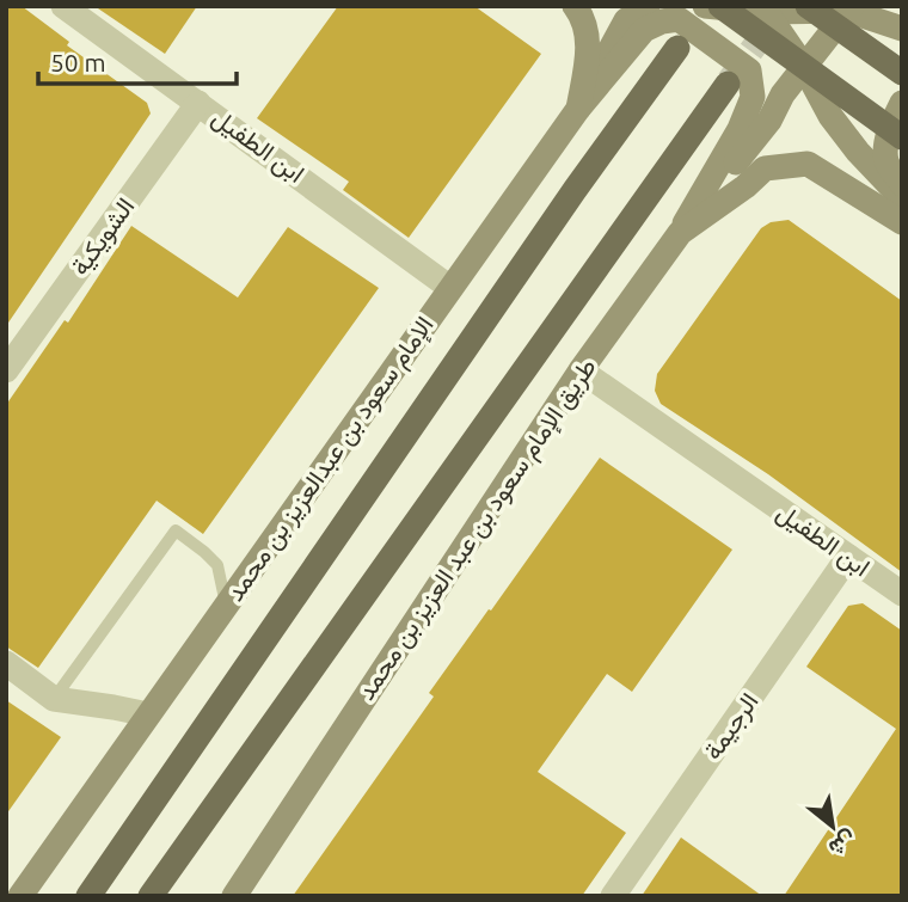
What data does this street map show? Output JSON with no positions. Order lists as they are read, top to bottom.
{
  "streets": {
    "main road": ["الإمام سعود بن عبدالعزيز بن محمد"],
    "street": [
      "ابن الطفيل",
      "الشويكية",
      "طريق الإمام سعود بن عبد العزيز بن محمد",
      "الرجيمة"
    ]
  },
  "crossings": [
    ["ابن الطفيل", "الشويكية"],
    ["ابن الطفيل", "الإمام سعود بن عبدالعزيز بن محمد"],
    ["ابن الطفيل", "طريق الإمام سعود بن عبد العزيز بن محمد"],
    ["ابن الطفيل", "الرجيمة"]
  ],
  "scale_bar": "50 m",
  "north": "bottom right"
}
